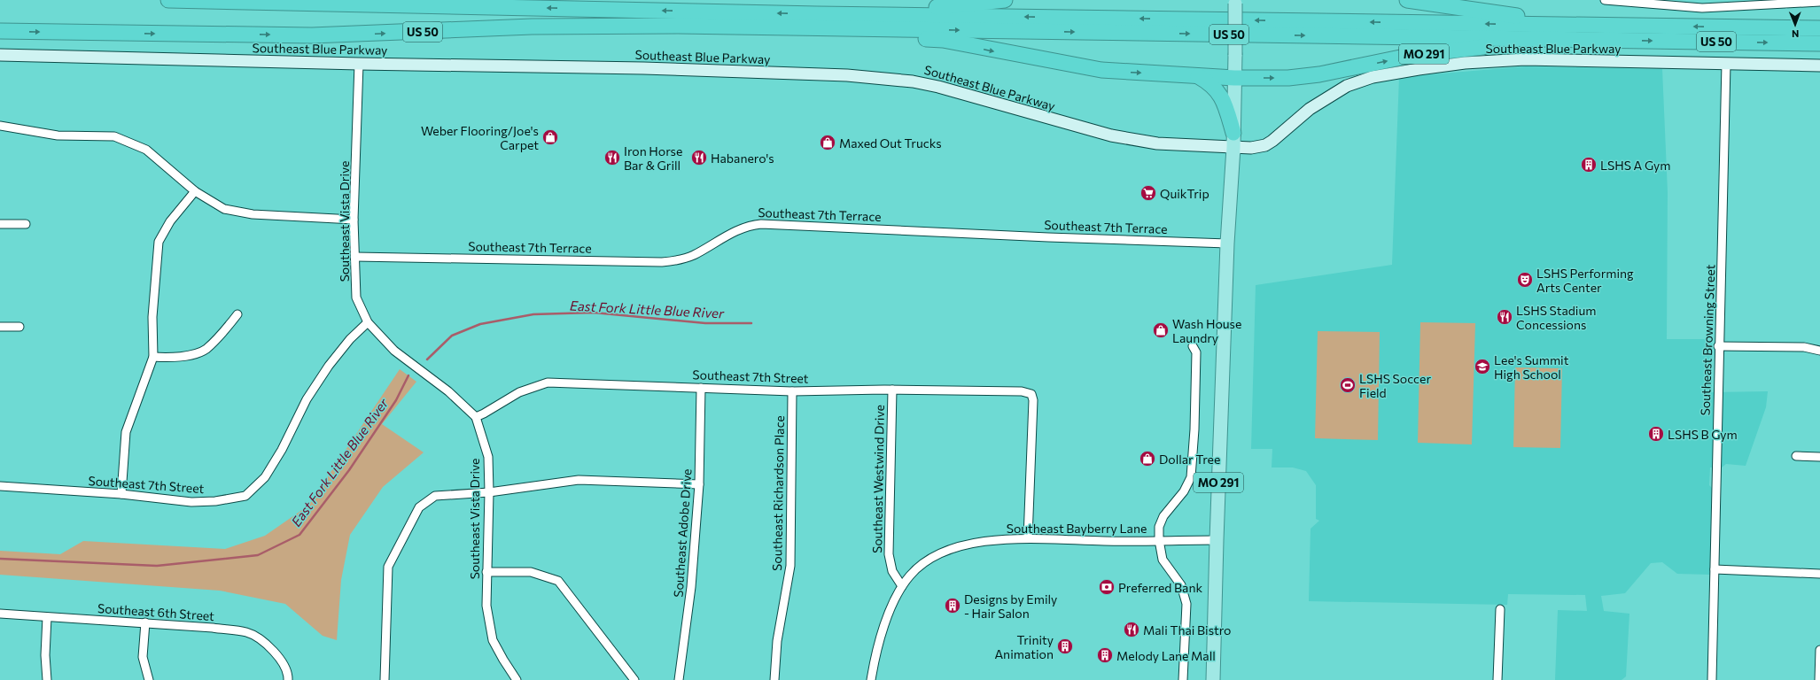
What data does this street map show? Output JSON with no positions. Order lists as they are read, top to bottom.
{
  "streets": {
    "highway": ["US 50", "MO 291"],
    "street": [
      "Southeast Blue Parkway",
      "Southeast 7th Terrace",
      "Southeast Vista Drive",
      "Southeast Browning Street",
      "Southeast 7th Street",
      "Southeast Westwind Drive",
      "Southeast Richardson Place",
      "Southeast Bayberry Lane",
      "Southeast Adobe Drive",
      "Southeast 6th Street"
    ]
  },
  "crossings": [
    ["US 50", "MO 291"],
    ["Southeast Blue Parkway", "MO 291"],
    ["Southeast Blue Parkway", "Southeast Vista Drive"],
    ["Southeast Blue Parkway", "Southeast Browning Street"],
    ["MO 291", "Southeast 7th Terrace"],
    ["MO 291", "Southeast Bayberry Lane"],
    ["Southeast 7th Terrace", "Southeast Vista Drive"],
    ["Southeast Vista Drive", "Southeast 7th Street"],
    ["Southeast 7th Street", "Southeast Westwind Drive"],
    ["Southeast 7th Street", "Southeast Richardson Place"],
    ["Southeast 7th Street", "Southeast Bayberry Lane"],
    ["Southeast 7th Street", "Southeast Adobe Drive"],
    ["Southeast Westwind Drive", "Southeast Bayberry Lane"]
  ],
  "water": ["East Fork Little Blue River"],
  "places": {
    "shop": [
      "Weber Flooring/Joe's Carpet",
      "Maxed Out Trucks",
      "Wash House Laundry",
      "Dollar Tree"
    ],
    "restaurant": [
      "Iron Horse Bar & Grill",
      "Habanero's",
      "LSHS Stadium Concessions",
      "Mali Thai Bistro"
    ],
    "building": [
      "LSHS A Gym",
      "LSHS B Gym",
      "Designs by Emily - Hair Salon",
      "Trinity Animation",
      "Melody Lane Mall"
    ],
    "supermarket": ["QuikTrip"],
    "theatre": ["LSHS Performing Arts Center"],
    "school or university": ["Lee's Summit High School"],
    "sports": ["LSHS Soccer Field"],
    "bank": ["Preferred Bank"]
  },
  "north": "bottom"
}
